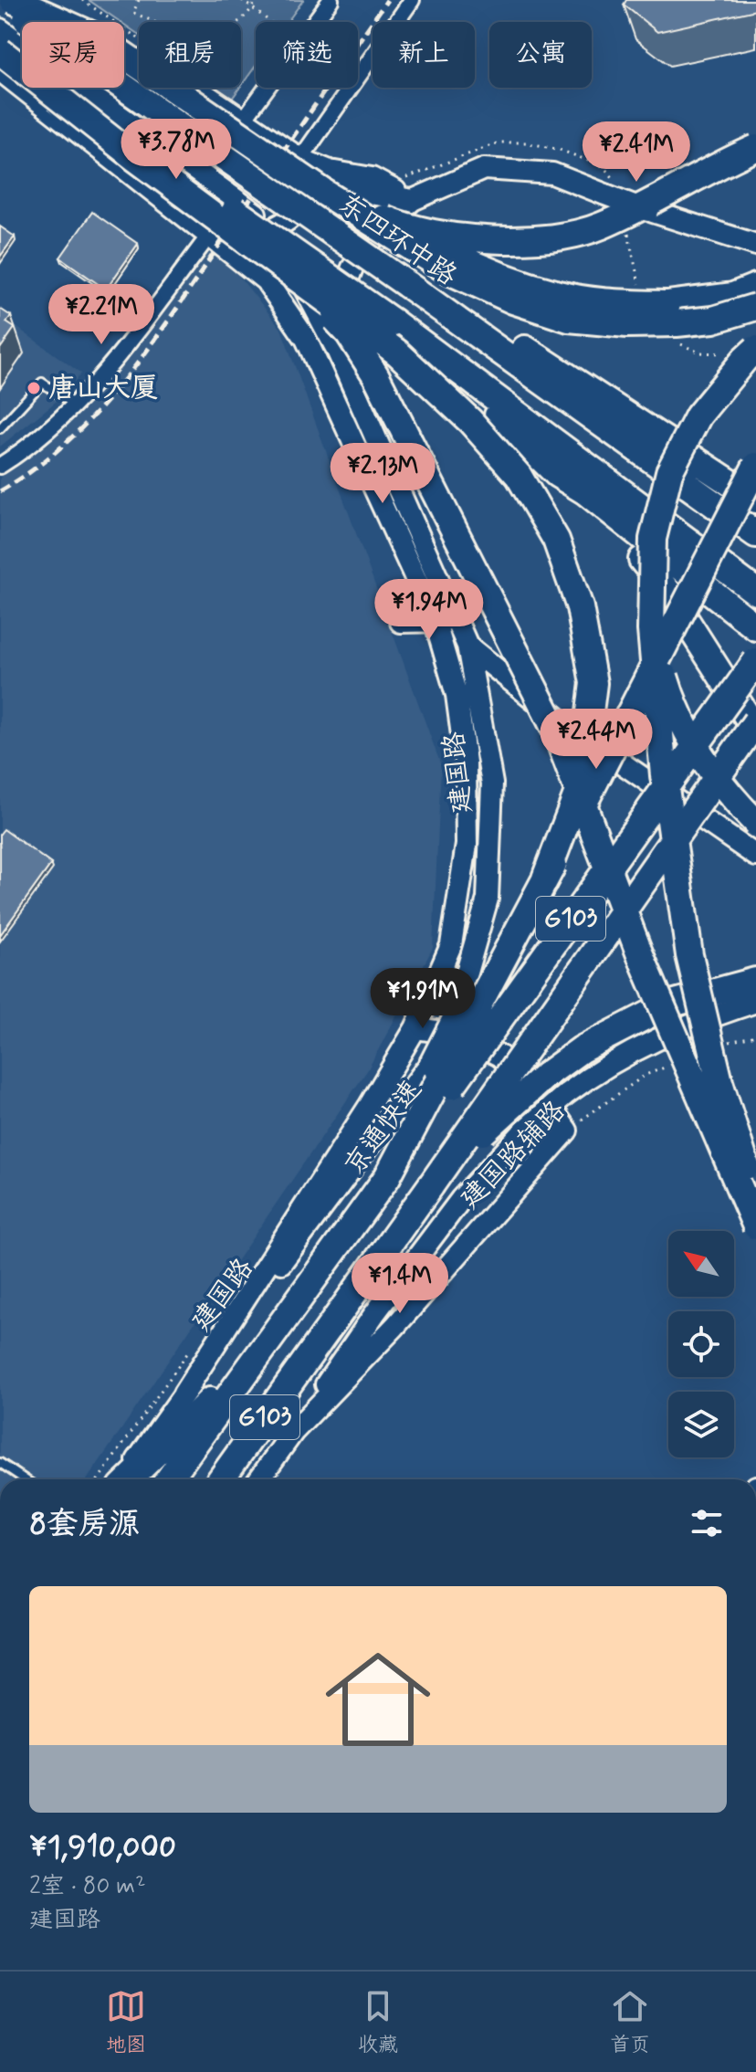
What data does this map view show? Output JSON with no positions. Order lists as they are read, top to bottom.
{
  "streets": {
    "highway": ["东四环中路", "G103", "京通快速"],
    "street": ["建国路", "建国路辅路"]
  },
  "crossings": [
    ["东四环中路", "建国路"]
  ],
  "places": ["唐山大厦"],
  "north": "top left",
  "page": {
    "chip": [
      "买房",
      "租房",
      "筛选",
      "新上",
      "公寓"
    ],
    "price": [
      "¥3.78M",
      "¥2.41M",
      "¥2.21M",
      "¥2.13M",
      "¥1.94M",
      "¥2.44M",
      "¥1.91M",
      "¥1.4M"
    ],
    "heading": "8套房源",
    "list": [
      {
        "name": "¥1,910,000",
        "note": "2室 · 80 m² · 建国路"
      }
    ],
    "tabs": ["地图", "收藏", "首页"]
  }
}
